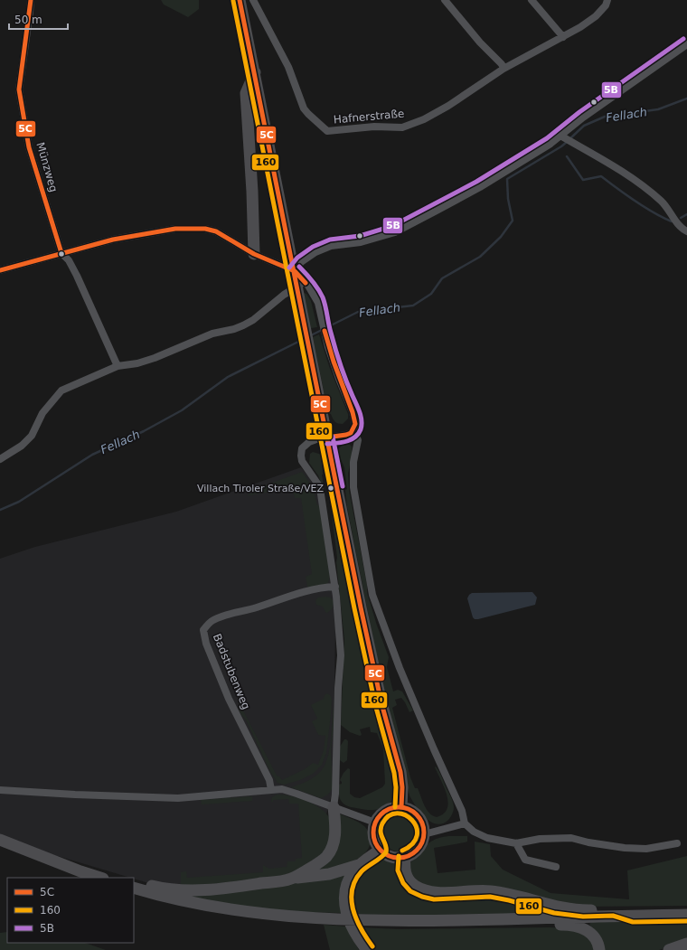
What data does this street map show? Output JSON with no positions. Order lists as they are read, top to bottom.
{
  "streets": {
    "street": ["Hafnerstraße", "Münzweg", "Badstubenweg"]
  },
  "water": ["Fellach"],
  "places": ["Villach Tiroler Straße/VEZ"],
  "lines": ["transit line 5C", "transit line 160", "transit line 5B"],
  "legend": ["5C", "160", "5B"],
  "scale_bar": "50 m"
}
